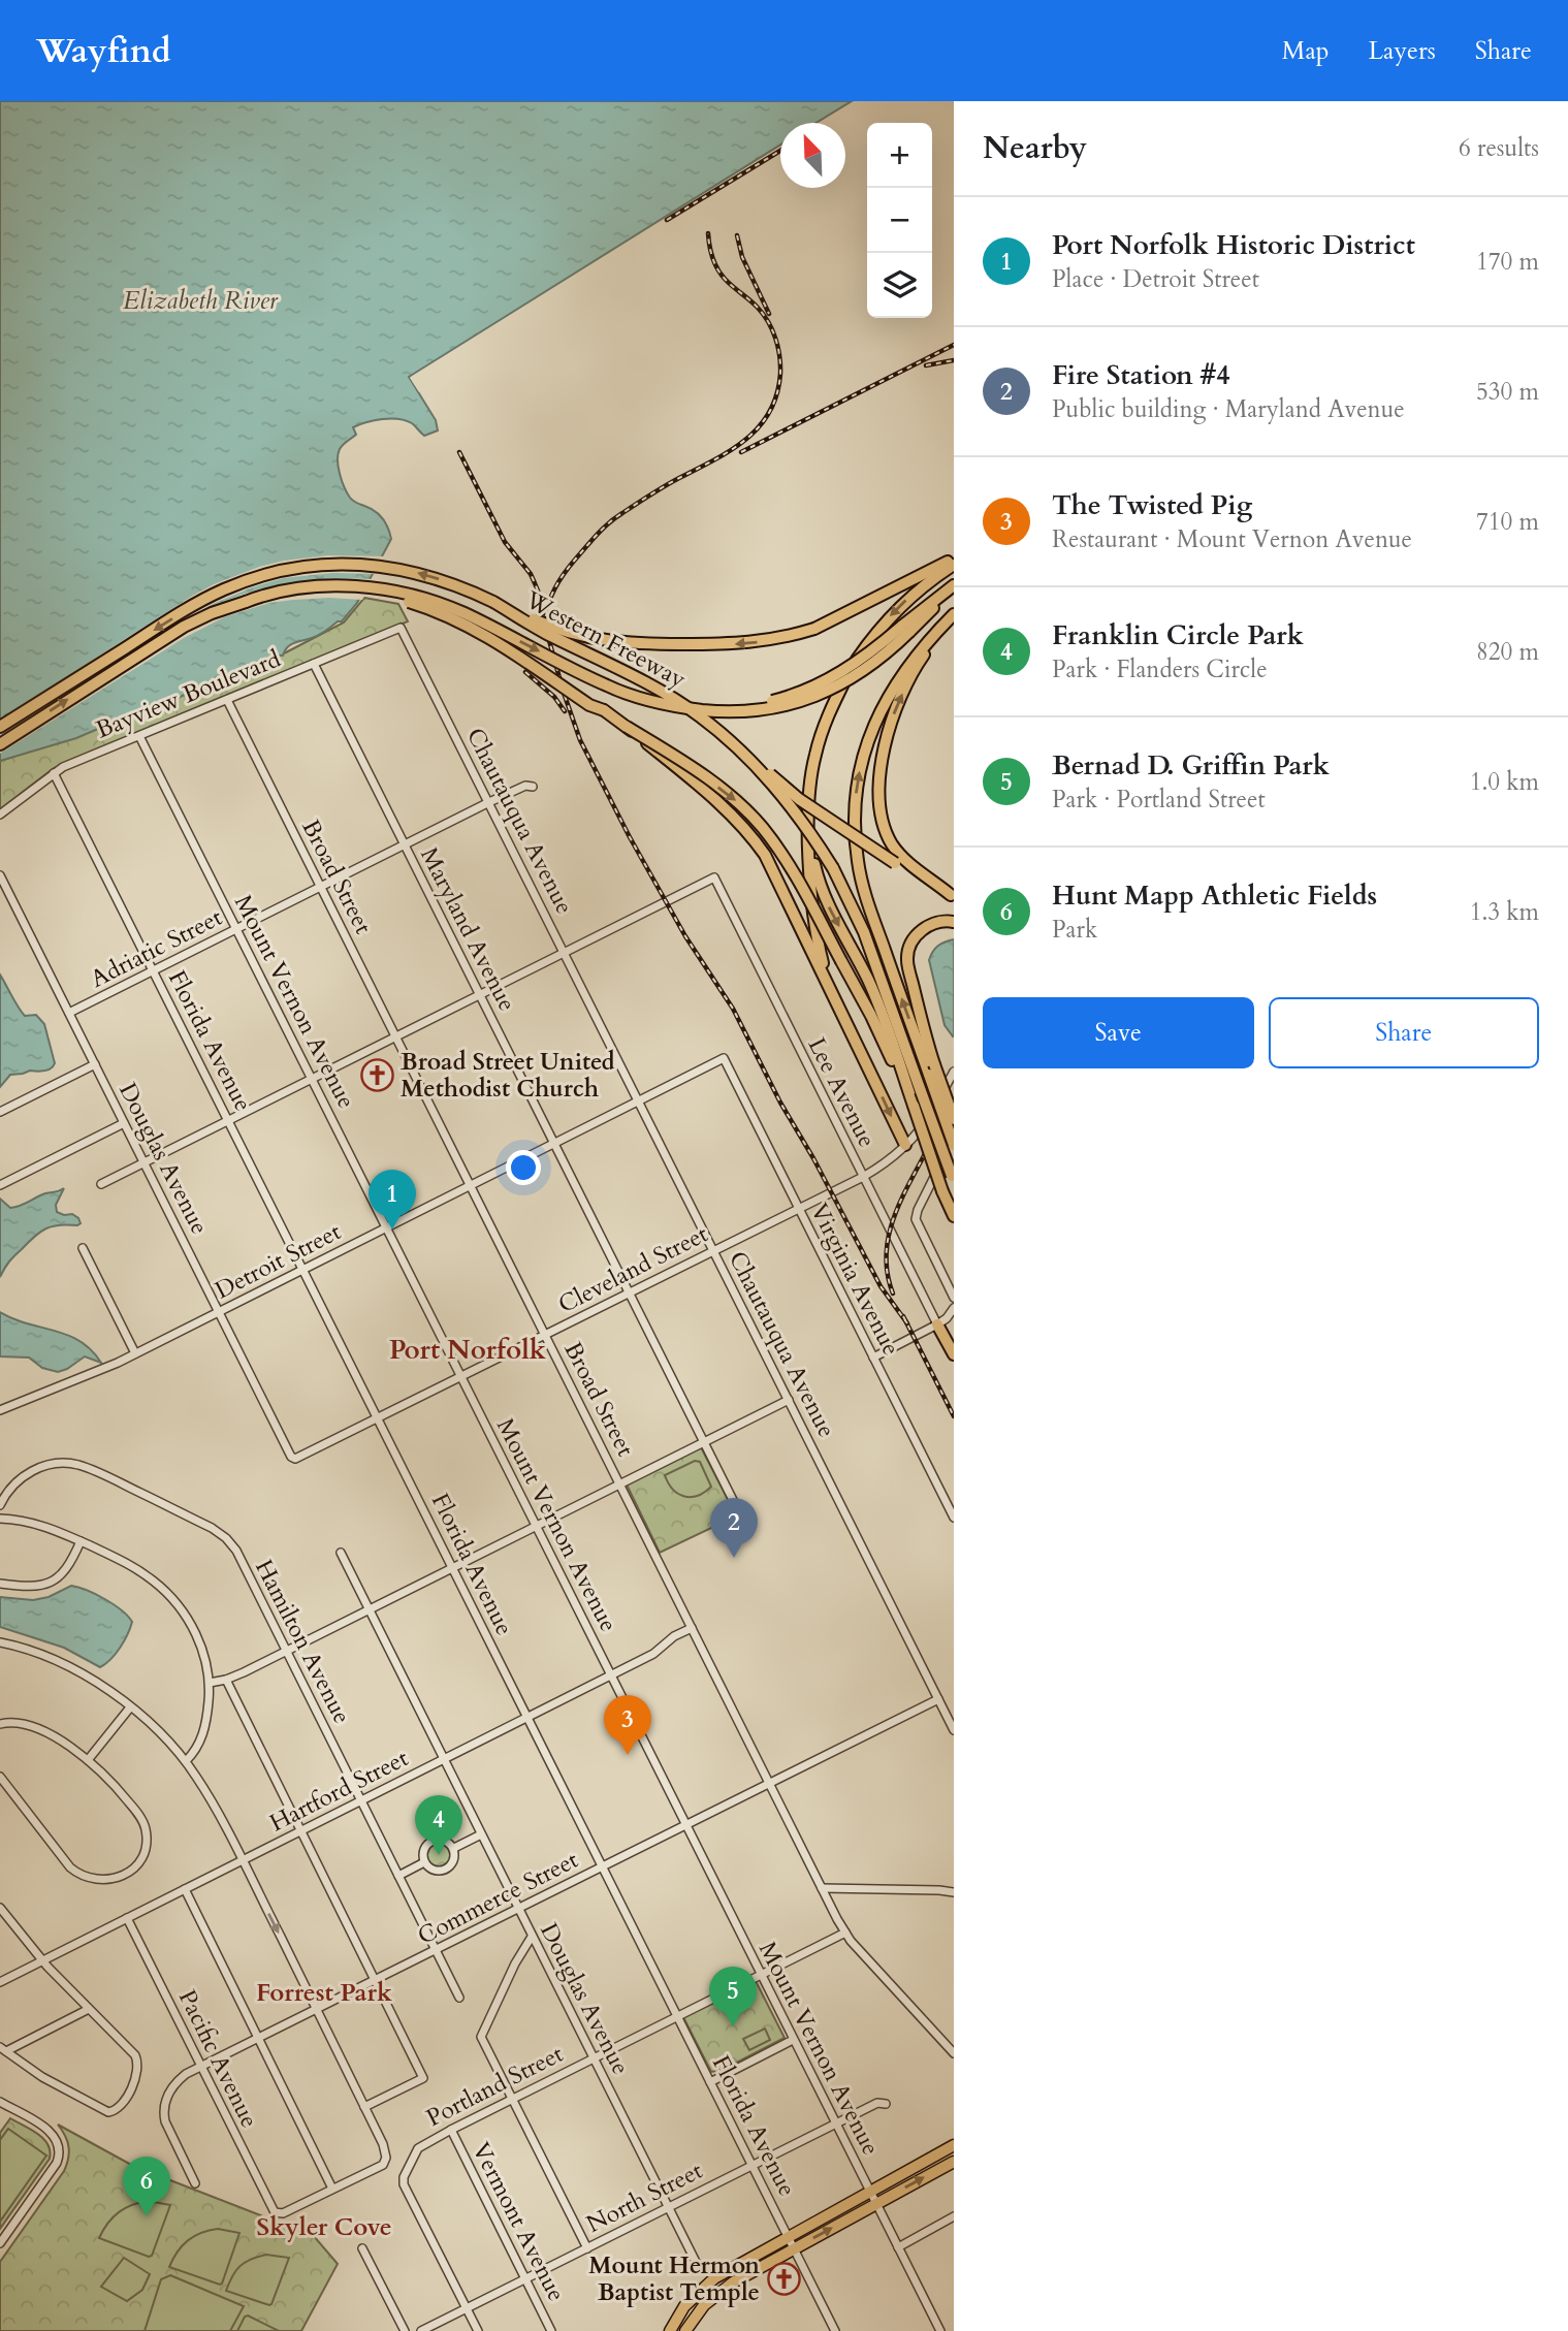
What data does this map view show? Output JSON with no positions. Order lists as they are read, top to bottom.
{
  "streets": {
    "highway": ["Western Freeway"],
    "street": [
      "Bayview Boulevard",
      "Chautauqua Avenue",
      "Broad Street",
      "Maryland Avenue",
      "Adriatic Street",
      "Mount Vernon Avenue",
      "Florida Avenue",
      "Lee Avenue",
      "Douglas Avenue",
      "Detroit Street",
      "Cleveland Street",
      "Virginia Avenue",
      "Hamilton Avenue",
      "Hartford Street",
      "Commerce Street",
      "Pacific Avenue",
      "Portland Street",
      "North Street",
      "Vermont Avenue"
    ]
  },
  "crossings": [
    ["Bayview Boulevard", "Chautauqua Avenue"],
    ["Bayview Boulevard", "Broad Street"],
    ["Bayview Boulevard", "Maryland Avenue"],
    ["Bayview Boulevard", "Mount Vernon Avenue"],
    ["Bayview Boulevard", "Florida Avenue"],
    ["Chautauqua Avenue", "Adriatic Street"],
    ["Chautauqua Avenue", "Lee Avenue"],
    ["Chautauqua Avenue", "Detroit Street"],
    ["Chautauqua Avenue", "Cleveland Street"],
    ["Chautauqua Avenue", "Commerce Street"],
    ["Broad Street", "Adriatic Street"],
    ["Broad Street", "Detroit Street"],
    ["Broad Street", "Cleveland Street"],
    ["Broad Street", "Hartford Street"],
    ["Broad Street", "Commerce Street"],
    ["Broad Street", "Portland Street"],
    ["Maryland Avenue", "Adriatic Street"],
    ["Maryland Avenue", "Detroit Street"],
    ["Maryland Avenue", "Cleveland Street"],
    ["Adriatic Street", "Mount Vernon Avenue"],
    ["Adriatic Street", "Florida Avenue"],
    ["Adriatic Street", "Douglas Avenue"],
    ["Mount Vernon Avenue", "Detroit Street"],
    ["Mount Vernon Avenue", "Cleveland Street"],
    ["Mount Vernon Avenue", "Hartford Street"],
    ["Mount Vernon Avenue", "Commerce Street"],
    ["Mount Vernon Avenue", "Portland Street"],
    ["Mount Vernon Avenue", "North Street"],
    ["Florida Avenue", "Detroit Street"],
    ["Florida Avenue", "Cleveland Street"],
    ["Florida Avenue", "Hartford Street"],
    ["Florida Avenue", "Commerce Street"],
    ["Florida Avenue", "Portland Street"],
    ["Florida Avenue", "North Street"],
    ["Lee Avenue", "Cleveland Street"],
    ["Douglas Avenue", "Detroit Street"],
    ["Douglas Avenue", "Cleveland Street"],
    ["Douglas Avenue", "Hartford Street"],
    ["Douglas Avenue", "Commerce Street"],
    ["Douglas Avenue", "Portland Street"],
    ["Douglas Avenue", "North Street"],
    ["Detroit Street", "Virginia Avenue"],
    ["Cleveland Street", "Virginia Avenue"],
    ["Hamilton Avenue", "Hartford Street"],
    ["Hamilton Avenue", "Commerce Street"],
    ["Hartford Street", "Pacific Avenue"],
    ["Commerce Street", "Pacific Avenue"],
    ["Portland Street", "North Street"],
    ["Portland Street", "Vermont Avenue"],
    ["North Street", "Vermont Avenue"]
  ],
  "districts": ["Port Norfolk", "Forrest Park", "Skyler Cove"],
  "water": ["Elizabeth River"],
  "places": {
    "church": ["Broad Street United Methodist Church", "Mount Hermon Baptist Temple"]
  },
  "north": "top left",
  "page": {
    "header": "Wayfind",
    "nav": ["Map", "Layers", "Share"],
    "heading": ["Nearby", "6 results"],
    "map_buttons": ["+", "−"],
    "list": [
      {
        "mark": "1",
        "name": "Port Norfolk Historic District",
        "note": "Place · Detroit Street",
        "value": "170 m"
      },
      {
        "mark": "2",
        "name": "Fire Station #4",
        "note": "Public building · Maryland Avenue",
        "value": "530 m"
      },
      {
        "mark": "3",
        "name": "The Twisted Pig",
        "note": "Restaurant · Mount Vernon Avenue",
        "value": "710 m"
      },
      {
        "mark": "4",
        "name": "Franklin Circle Park",
        "note": "Park · Flanders Circle",
        "value": "820 m"
      },
      {
        "mark": "5",
        "name": "Bernad D. Griffin Park",
        "note": "Park · Portland Street",
        "value": "1.0 km"
      },
      {
        "mark": "6",
        "name": "Hunt Mapp Athletic Fields",
        "note": "Park",
        "value": "1.3 km"
      }
    ],
    "buttons": ["Save", "Share"],
    "pins": [
      "1",
      "2",
      "3",
      "4",
      "5",
      "6"
    ]
  }
}
